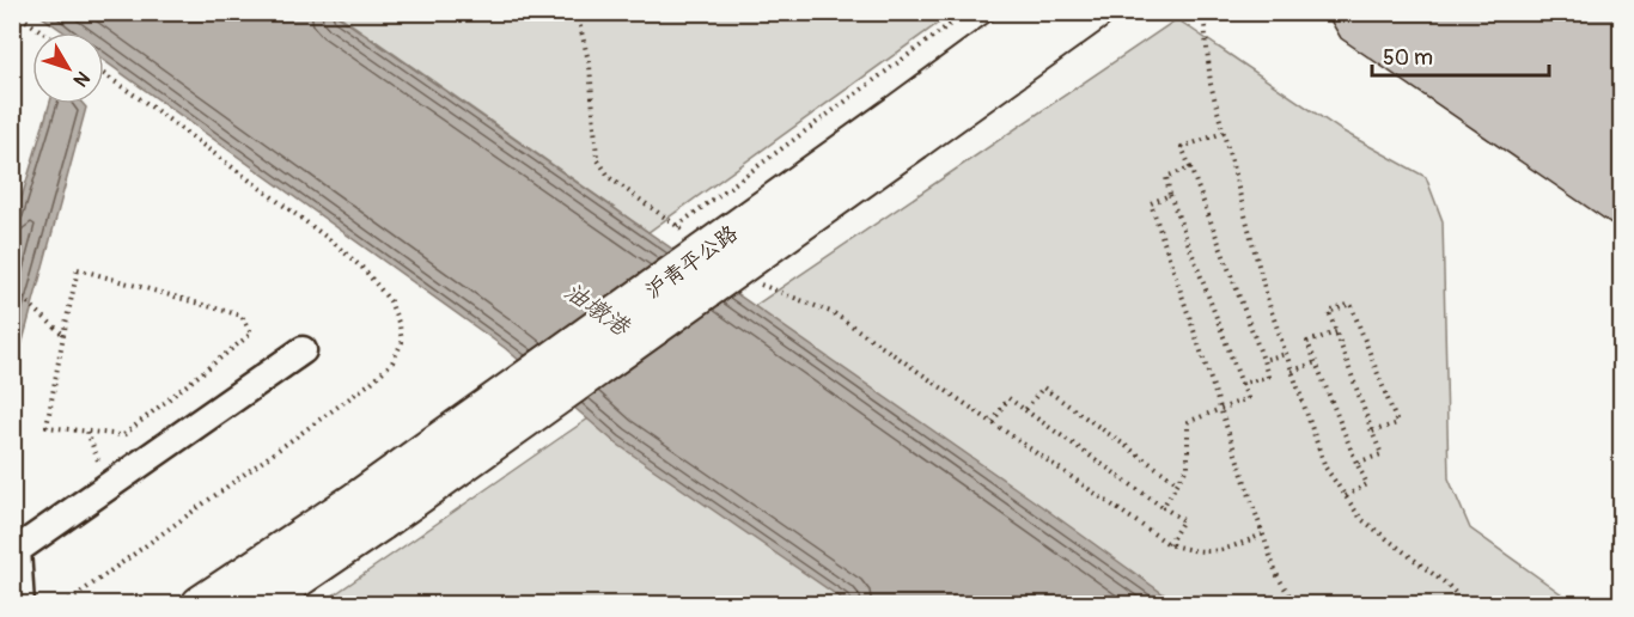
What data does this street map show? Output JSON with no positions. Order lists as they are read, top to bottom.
{
  "streets": {
    "highway": ["沪青平公路"]
  },
  "water": ["油墩港"],
  "scale_bar": "50 m",
  "north": "bottom right"
}
